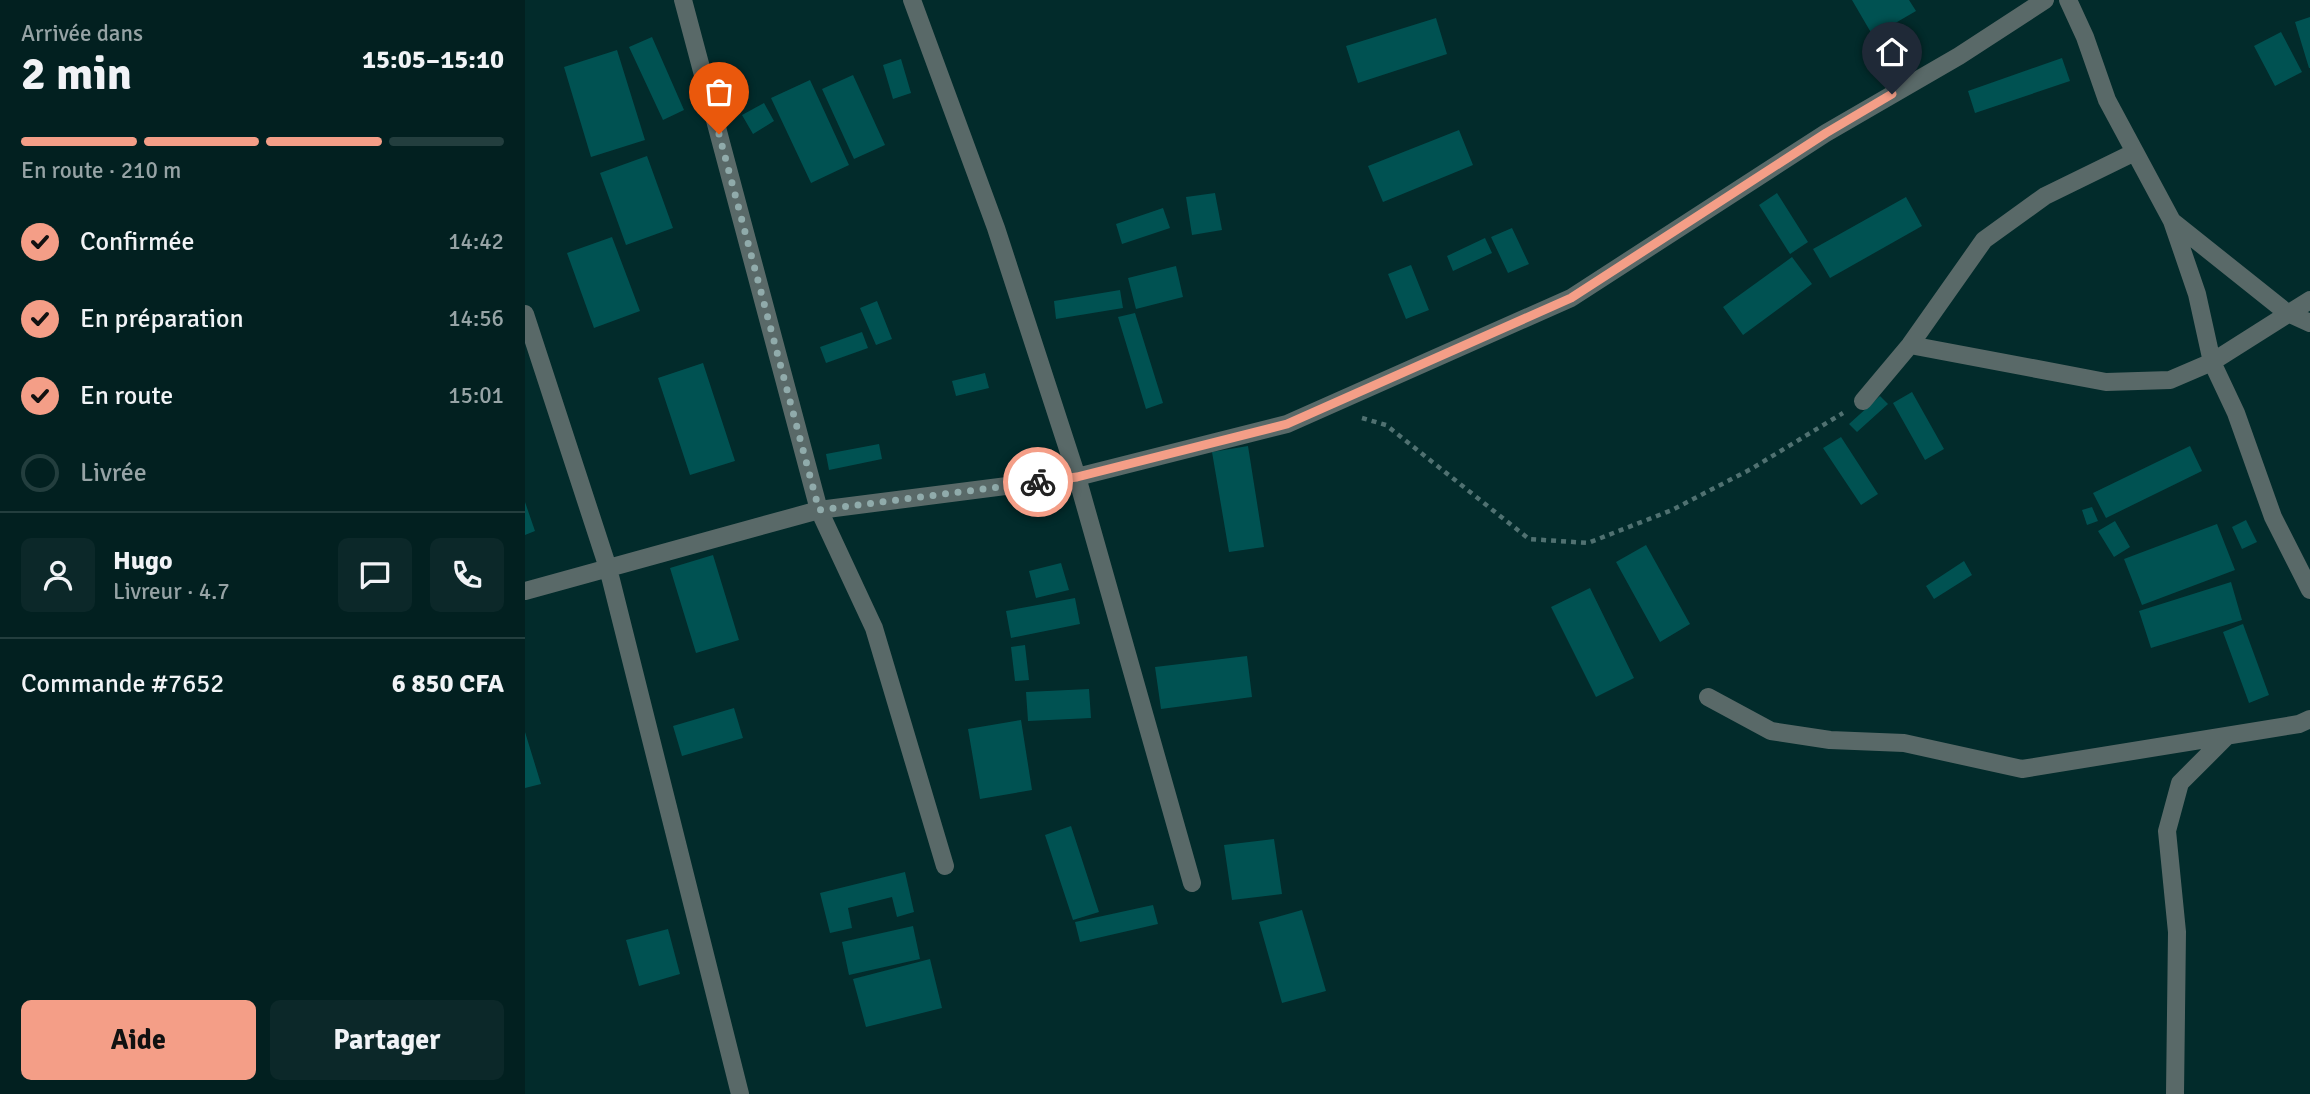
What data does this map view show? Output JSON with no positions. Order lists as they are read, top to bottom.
{
  "page": {
    "heading": ["2 min", "Arrivée dans", "15:05–15:10"],
    "panel": [
      "Hugo",
      "Livreur · 4.7",
      "Commande #7652",
      "6 850 CFA"
    ],
    "bar": "En route · 210 m",
    "list": [
      ["Confirmée", "14:42"],
      ["En préparation", "14:56"],
      ["En route", "15:01"],
      "Livrée"
    ],
    "buttons": ["Aide", "Partager"]
  }
}
